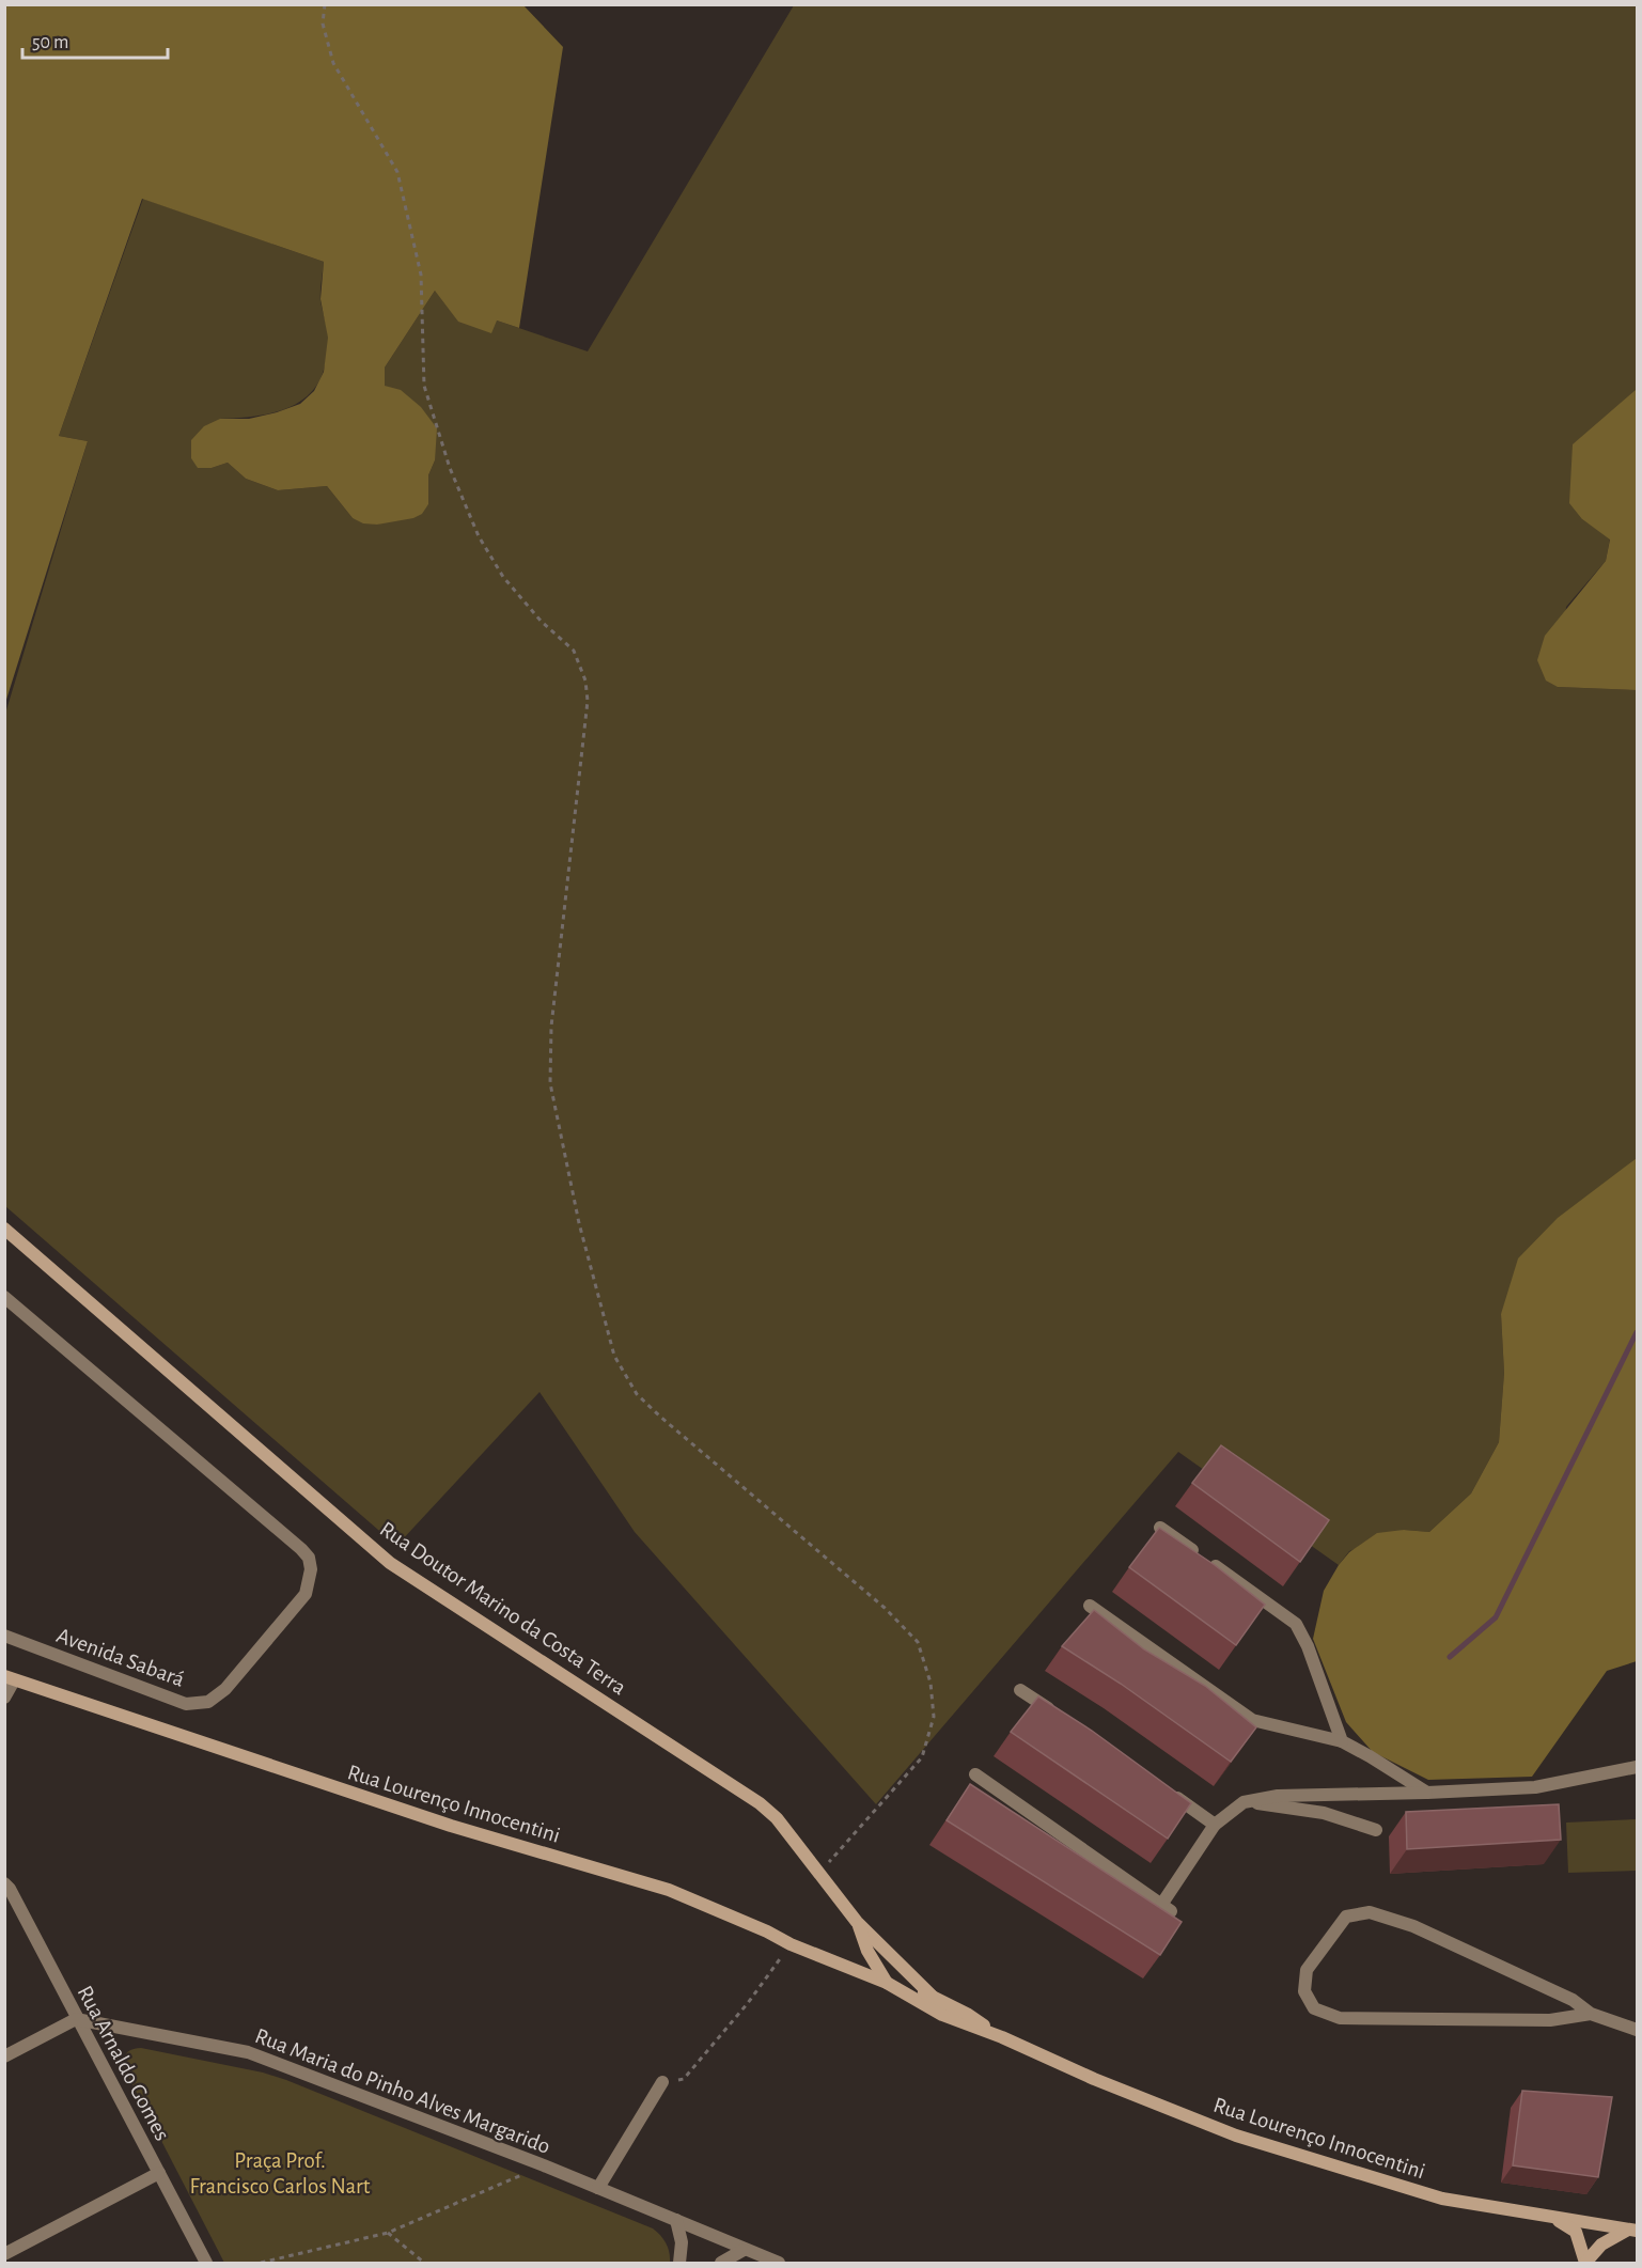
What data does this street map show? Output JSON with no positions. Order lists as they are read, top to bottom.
{
  "streets": {
    "main road": ["Rua Doutor Marino da Costa Terra", "Rua Lourenço Innocentini"],
    "street": ["Avenida Sabará", "Rua Arnaldo Gomes", "Rua Maria do Pinho Alves Margarido"]
  },
  "crossings": [
    ["Rua Doutor Marino da Costa Terra", "Rua Lourenço Innocentini"],
    ["Rua Arnaldo Gomes", "Rua Maria do Pinho Alves Margarido"]
  ],
  "parks": ["Praça Prof. Francisco Carlos Nart"],
  "scale_bar": "50 m"
}
